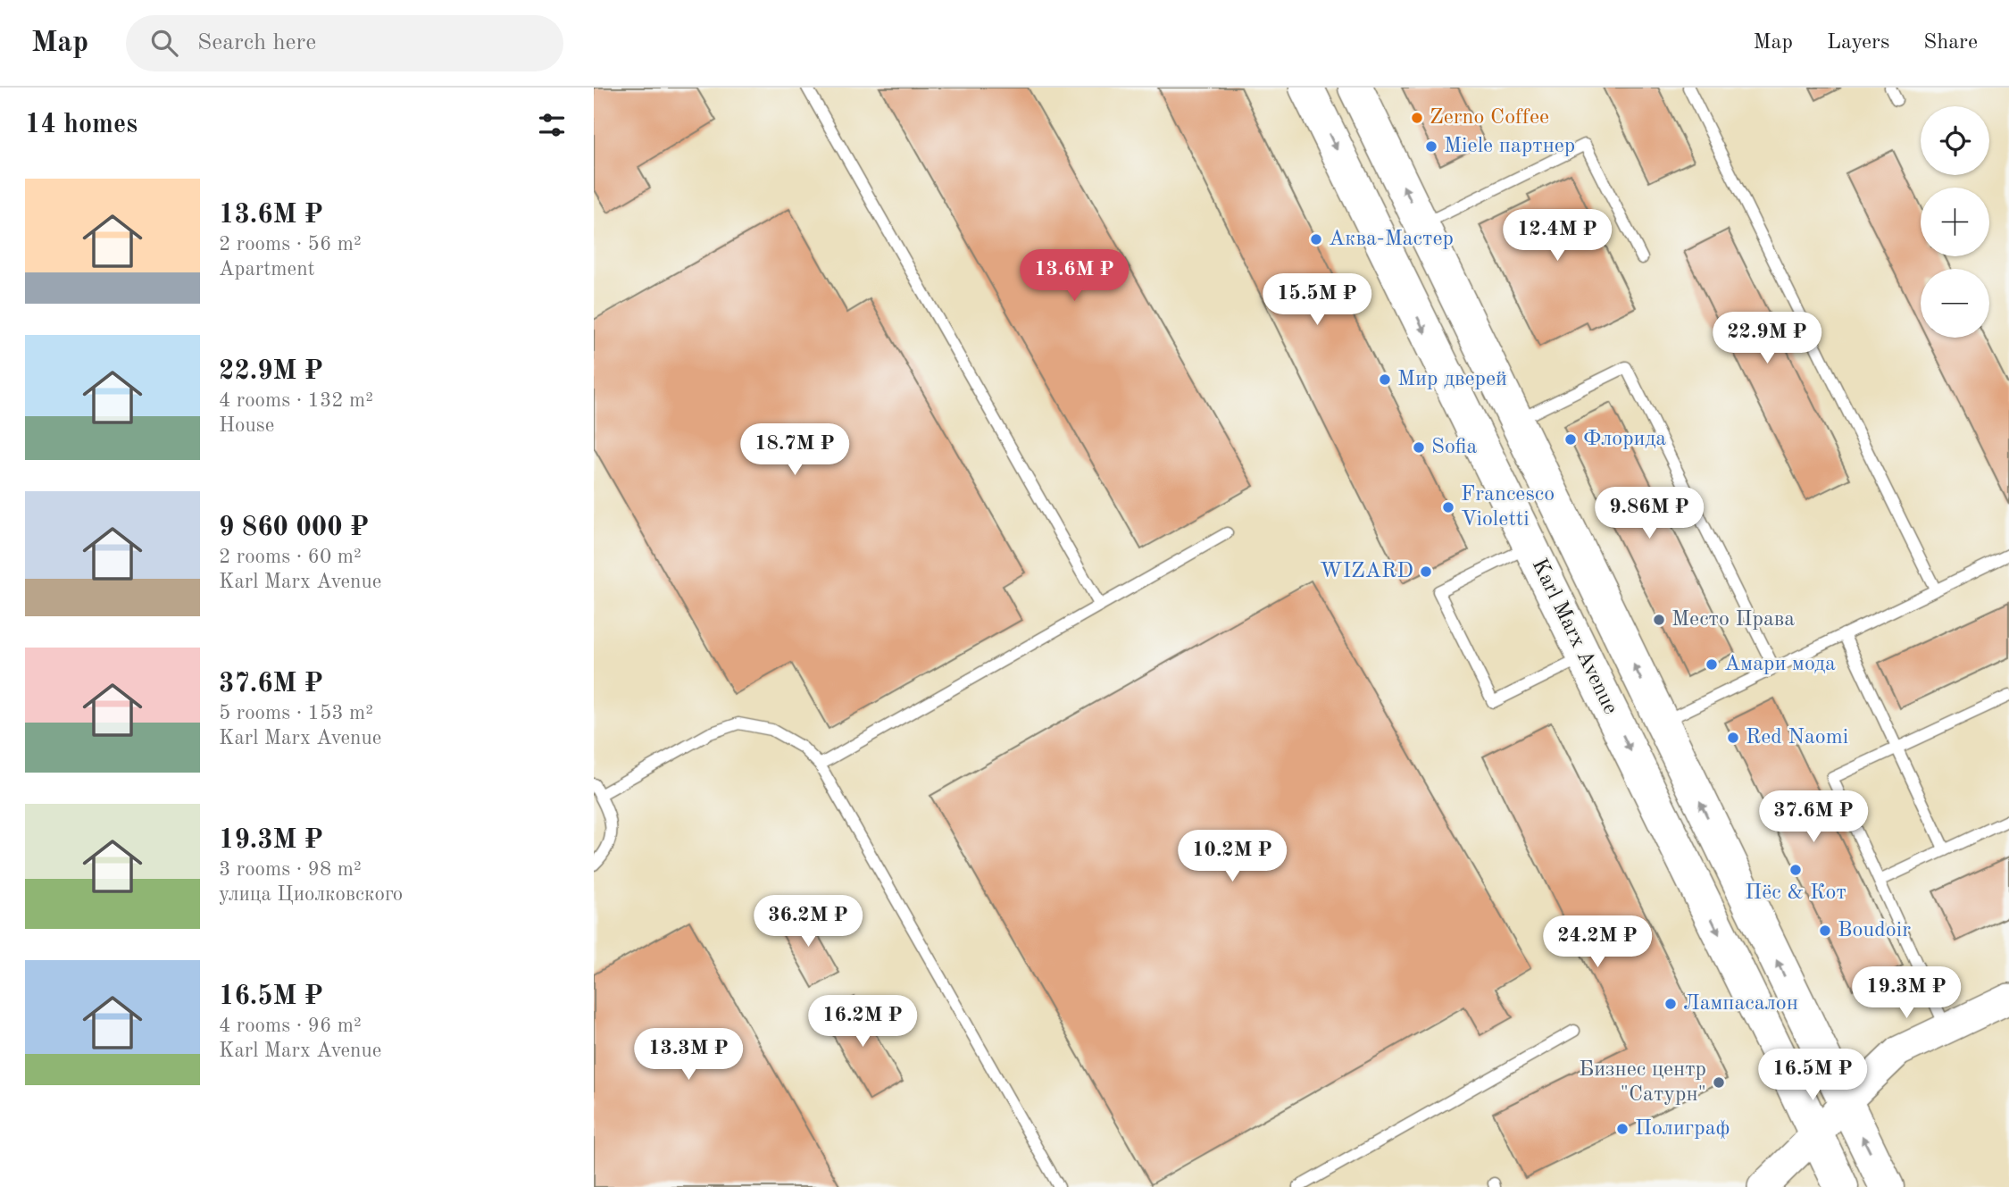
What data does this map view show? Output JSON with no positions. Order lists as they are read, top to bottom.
{
  "streets": {
    "main road": ["Karl Marx Avenue"]
  },
  "places": [
    "Zerno Coffee",
    "Miele партнер",
    "Аква-Мастер",
    "Мир дверей",
    "Флорида",
    "Sofia",
    "Francesco Violetti",
    "WIZARD",
    "Место Права",
    "Амари мода",
    "Red Naomi",
    "Пёс & Кот",
    "Boudoir",
    "Лампасалон",
    "Бизнес центр \"Сатурн\"",
    "Полиграф"
  ],
  "page": {
    "header": "Map",
    "search": "Search here",
    "nav": ["Map", "Layers", "Share"],
    "heading": "14 homes",
    "map_buttons": ["+", "−"],
    "list": [
      {
        "name": "13.6M ₽",
        "note": "2 rooms · 56 m² · Apartment"
      },
      {
        "name": "22.9M ₽",
        "note": "4 rooms · 132 m² · House"
      },
      {
        "name": "9 860 000 ₽",
        "note": "2 rooms · 60 m² · Karl Marx Avenue"
      },
      {
        "name": "37.6M ₽",
        "note": "5 rooms · 153 m² · Karl Marx Avenue"
      },
      {
        "name": "19.3M ₽",
        "note": "3 rooms · 98 m² · улица Циолковского"
      },
      {
        "name": "16.5M ₽",
        "note": "4 rooms · 96 m² · Karl Marx Avenue"
      }
    ],
    "price": [
      "12.4M ₽",
      "13.6M ₽",
      "15.5M ₽",
      "22.9M ₽",
      "18.7M ₽",
      "9.86M ₽",
      "37.6M ₽",
      "10.2M ₽",
      "36.2M ₽",
      "24.2M ₽",
      "19.3M ₽",
      "16.2M ₽",
      "13.3M ₽",
      "16.5M ₽"
    ]
  }
}
